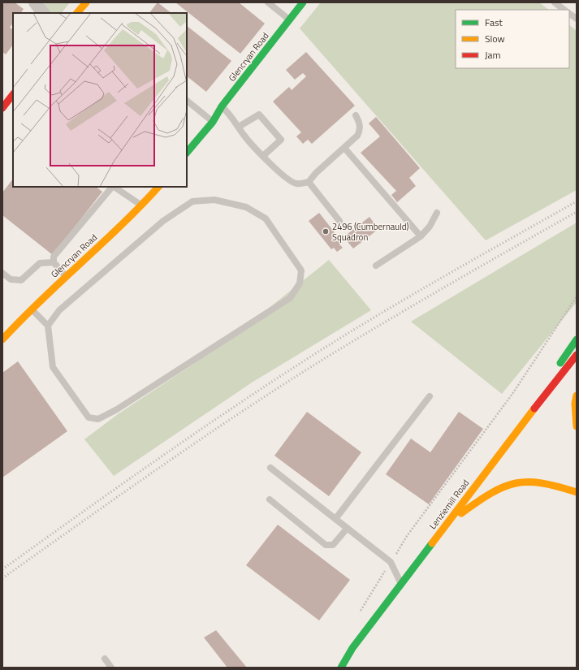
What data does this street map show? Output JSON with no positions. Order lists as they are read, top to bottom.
{
  "streets": {
    "street": ["Glencryan Road", "Lenziemill Road"]
  },
  "places": ["2496 (Cumbernauld) Squadron"],
  "legend": ["Fast", "Slow", "Jam"]
}
